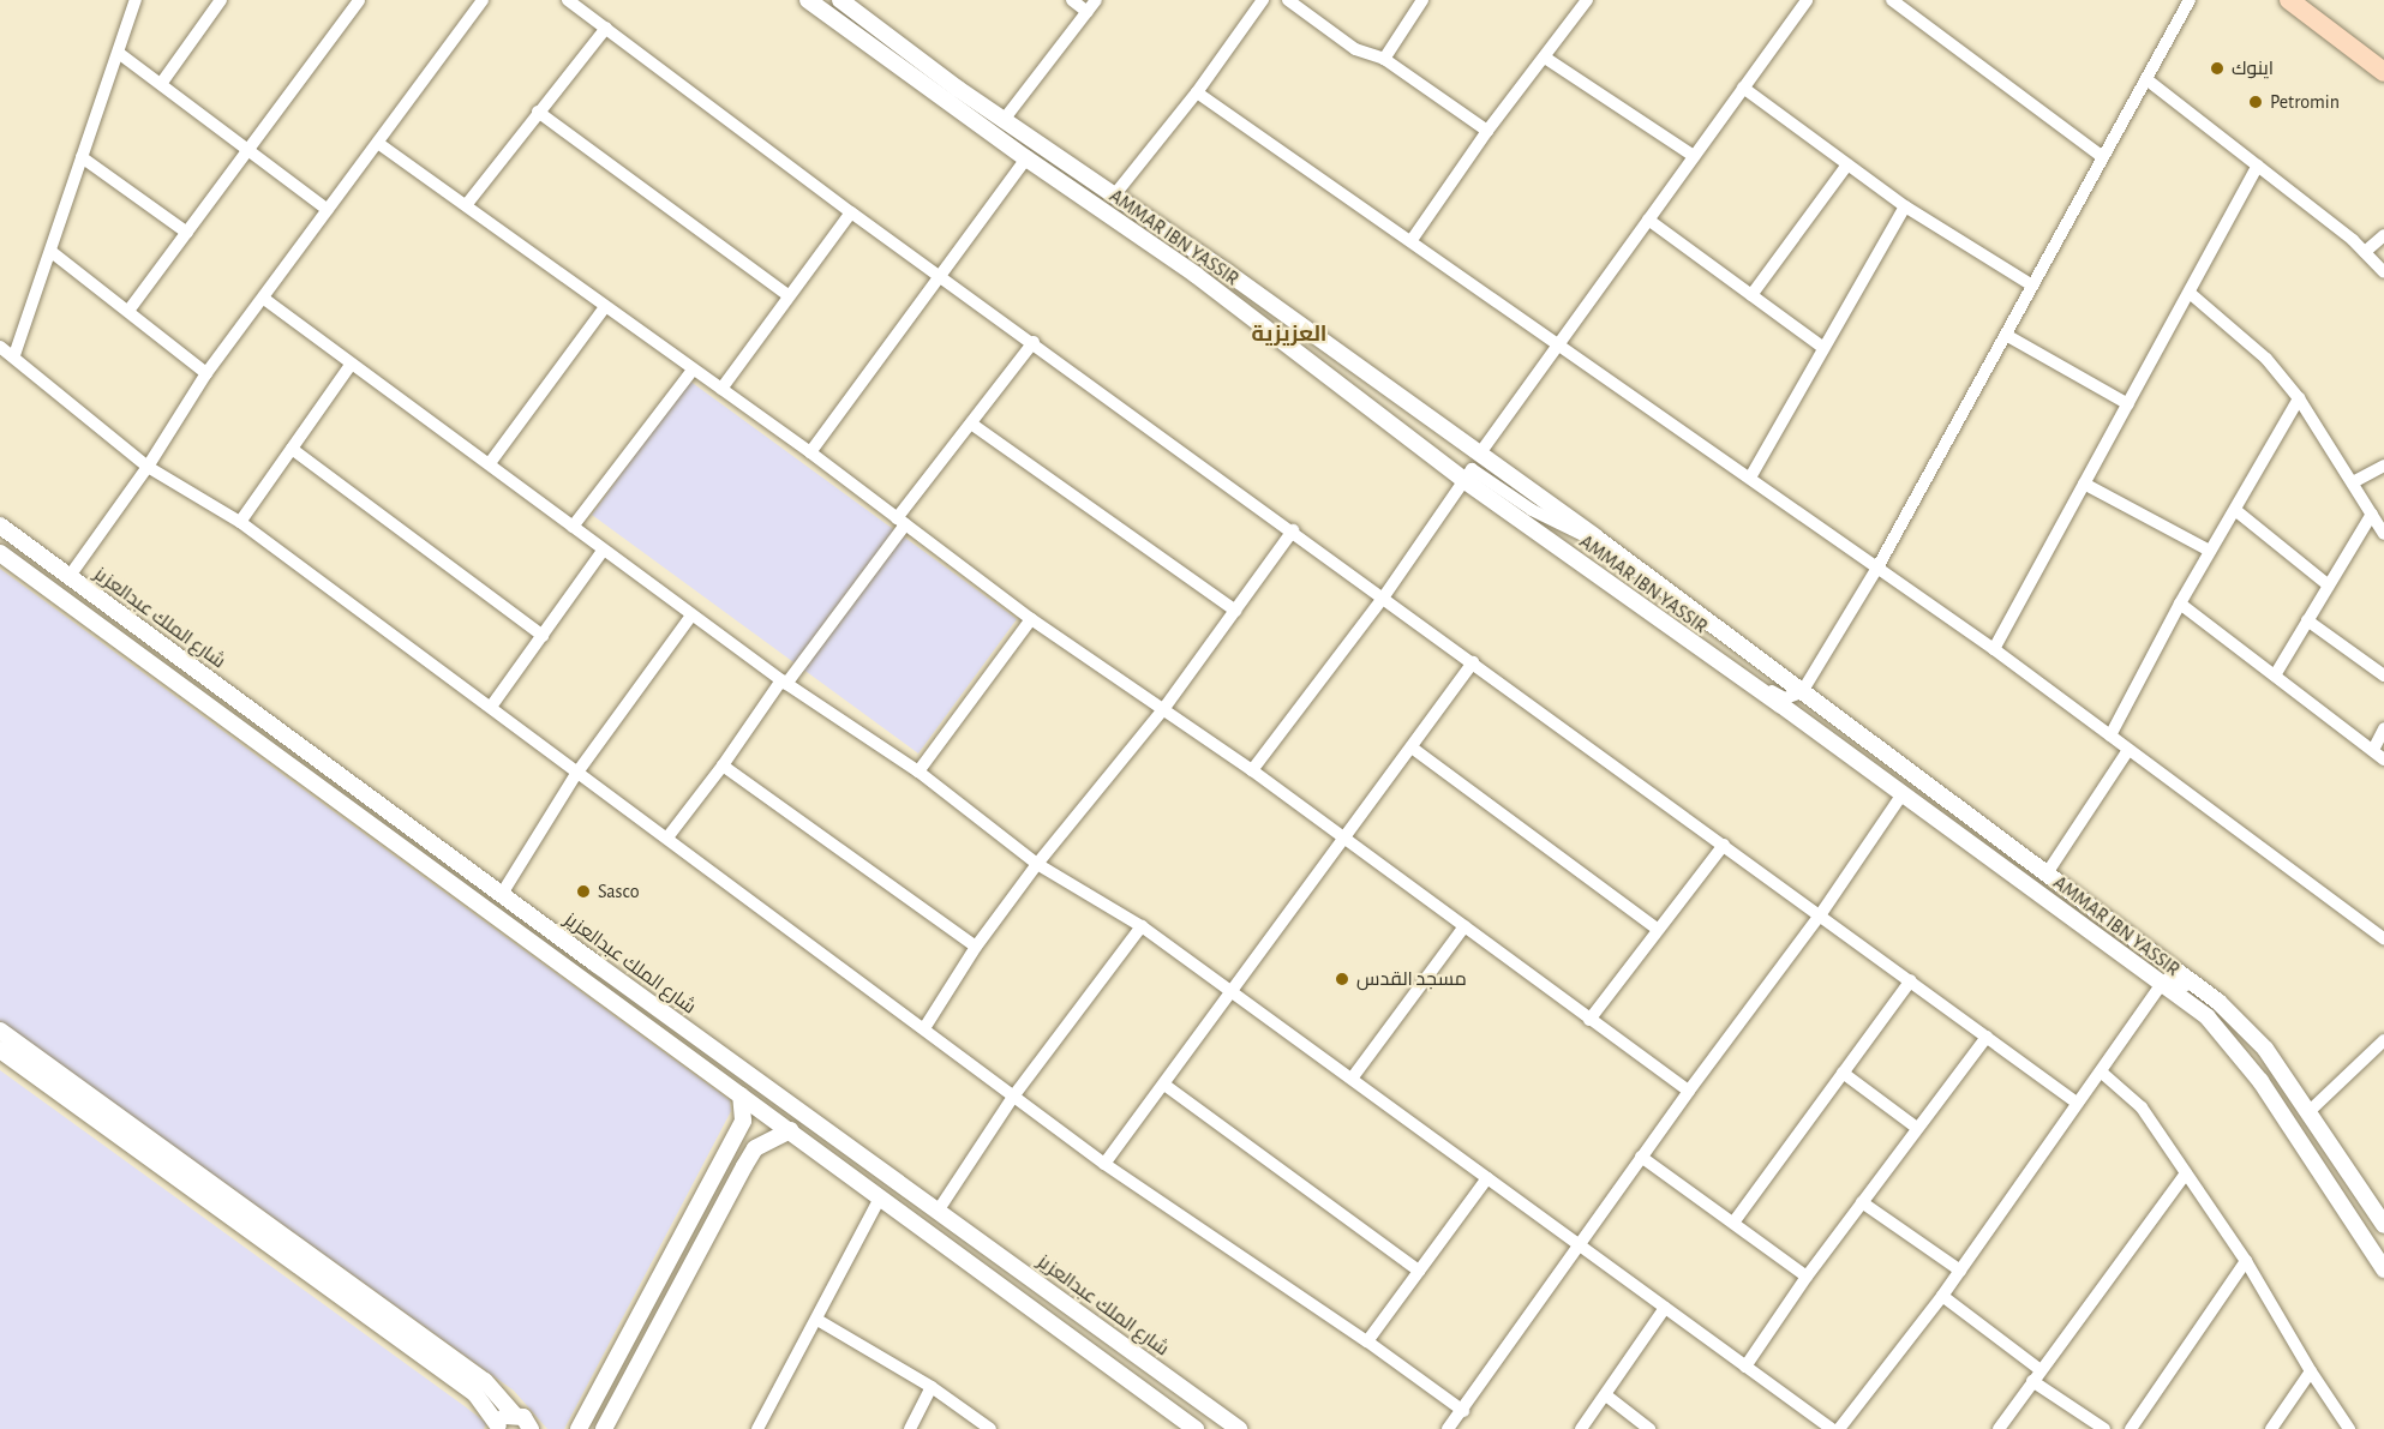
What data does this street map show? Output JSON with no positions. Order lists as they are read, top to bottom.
{
  "streets": {
    "street": ["AMMAR IBN YASSIR", "شارع الملك عبدالعزيز"]
  },
  "districts": ["العزيزية"],
  "places": [
    "اينوك",
    "Petromin",
    "Sasco",
    "مسجد القدس"
  ]
}
